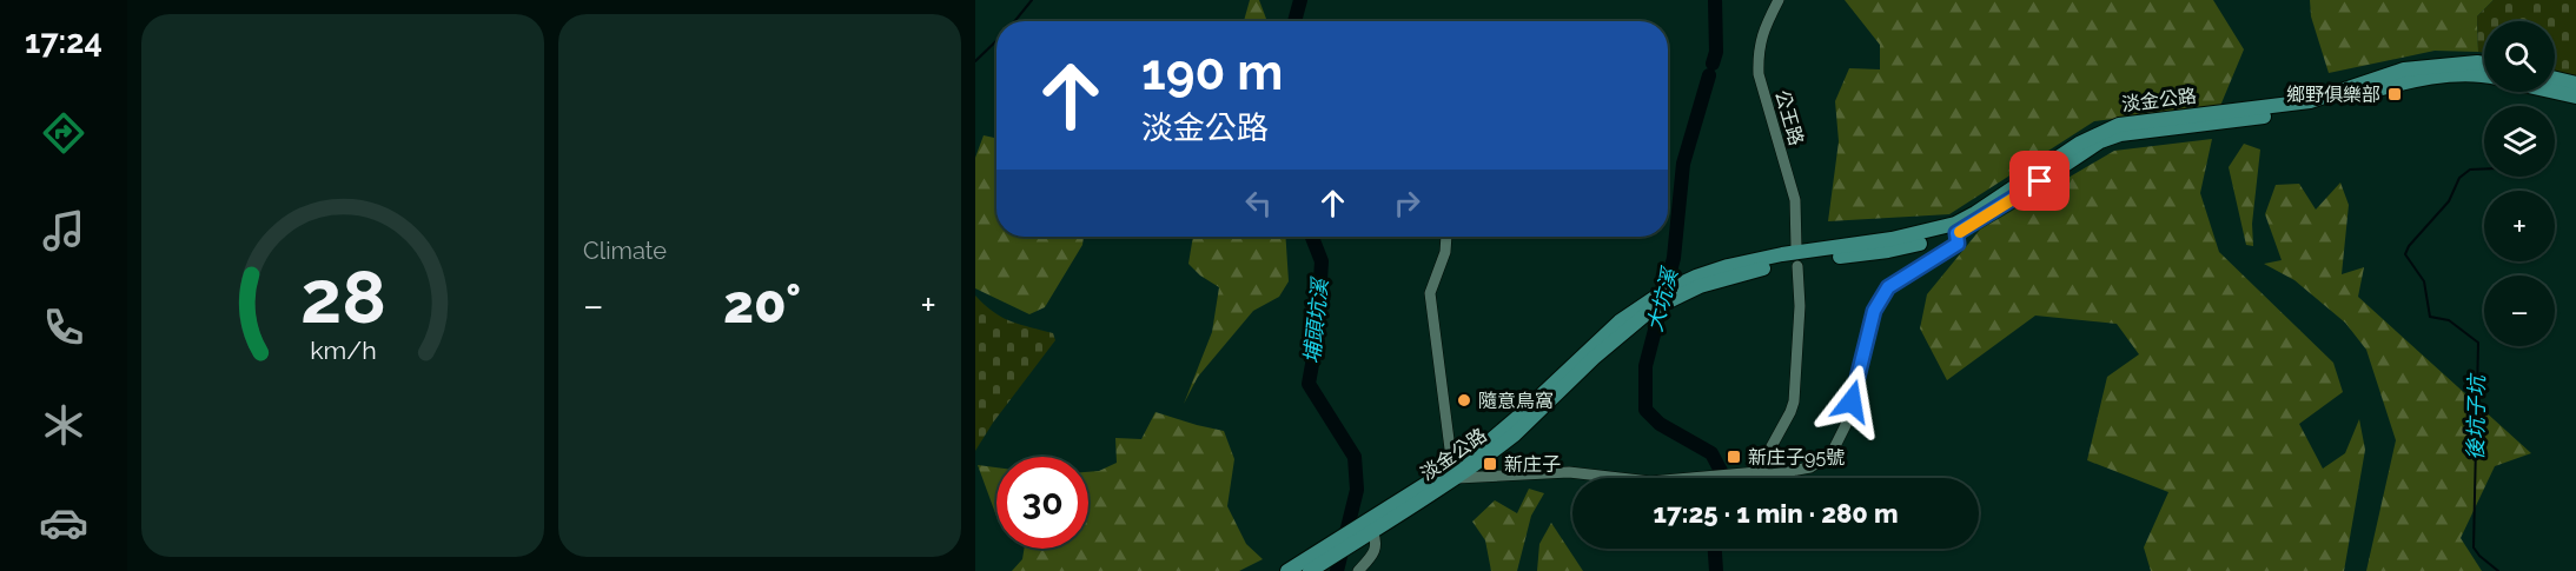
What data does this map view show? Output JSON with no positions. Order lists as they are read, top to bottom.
{
  "streets": {
    "main road": ["淡金公路"],
    "street": ["公王路"]
  },
  "crossings": [
    ["淡金公路", "公王路"]
  ],
  "water": ["大坑溪", "埔頭坑溪", "後坑子坑"],
  "places": {
    "transit": ["鄉野俱樂部", "新庄子95號", "新庄子"],
    "other": ["隨意鳥窩"]
  },
  "page": {
    "tabs": "17:24",
    "tile": "Climate",
    "map_buttons": ["+", "−"],
    "turn": ["190 m", "淡金公路"],
    "heat": ["−", "20°", "+"],
    "limit": "30",
    "trip": "17:25 · 1 min · 280 m",
    "gauge": ["28", "km/h"]
  }
}
